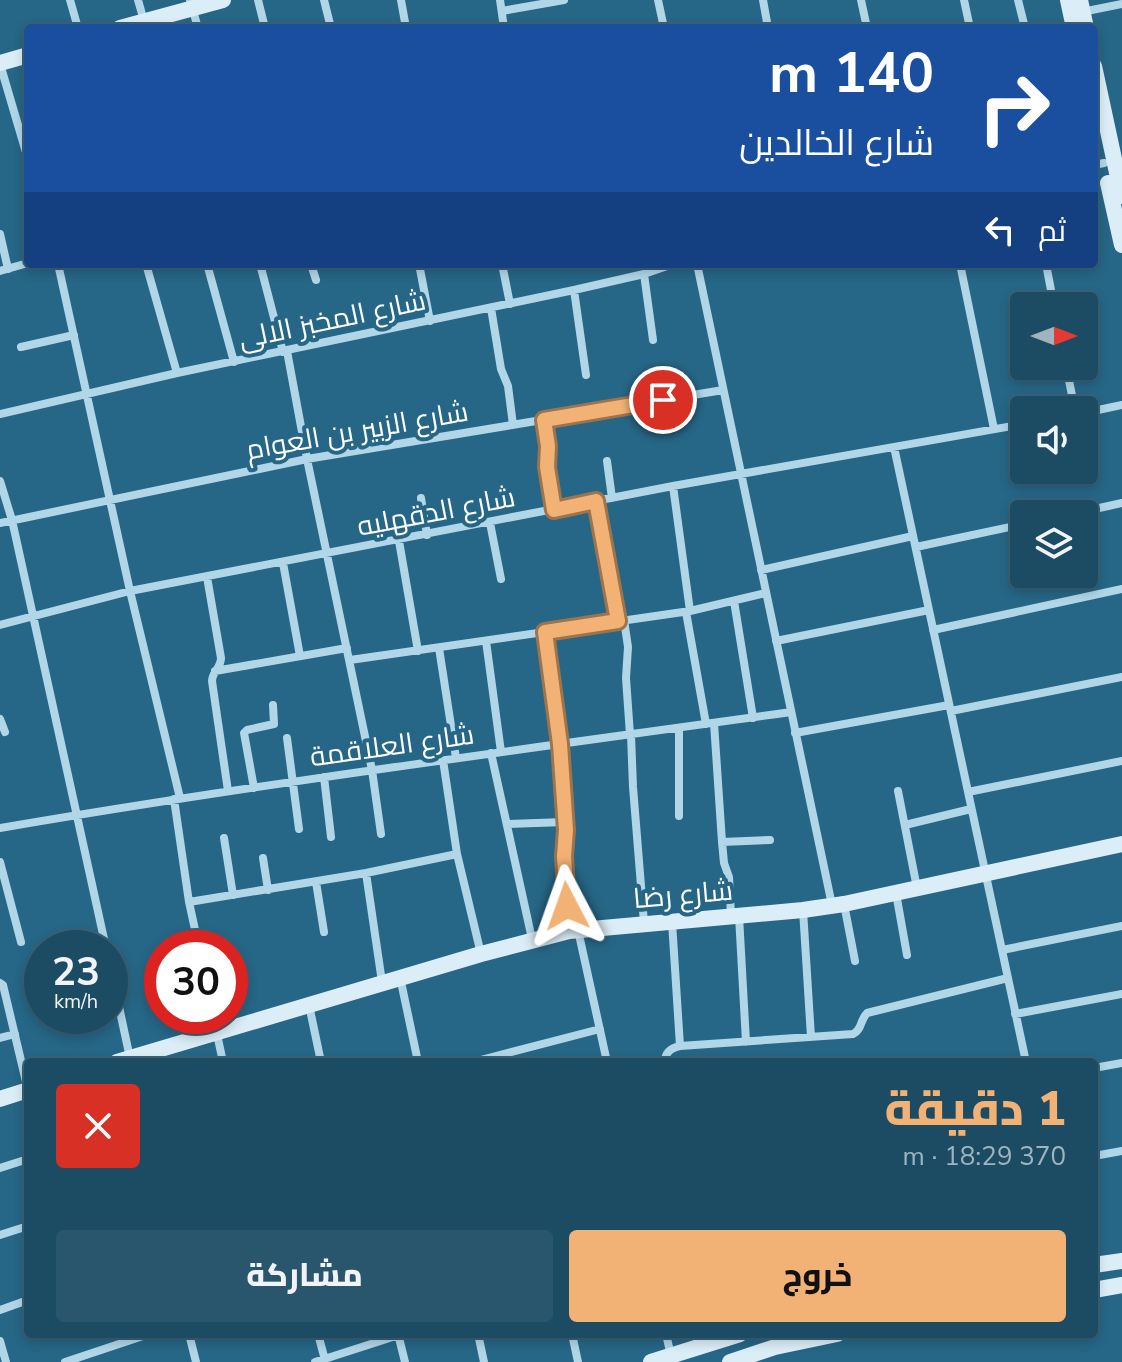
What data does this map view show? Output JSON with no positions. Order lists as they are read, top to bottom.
{
  "streets": {
    "street": [
      "شارع المخبز الالى",
      "شارع الزبير بن العوام",
      "شارع الدقهليه",
      "شارع العلاقمة",
      "شارع رضا"
    ]
  },
  "north": "right",
  "page": {
    "turn": ["140 m", "شارع الخالدين"],
    "then": "ثم",
    "speed": "23 km/h",
    "limit": "30",
    "heading": ["1 دقيقة", "370 m · 18:29"],
    "buttons": ["خروج", "مشاركة"]
  }
}
